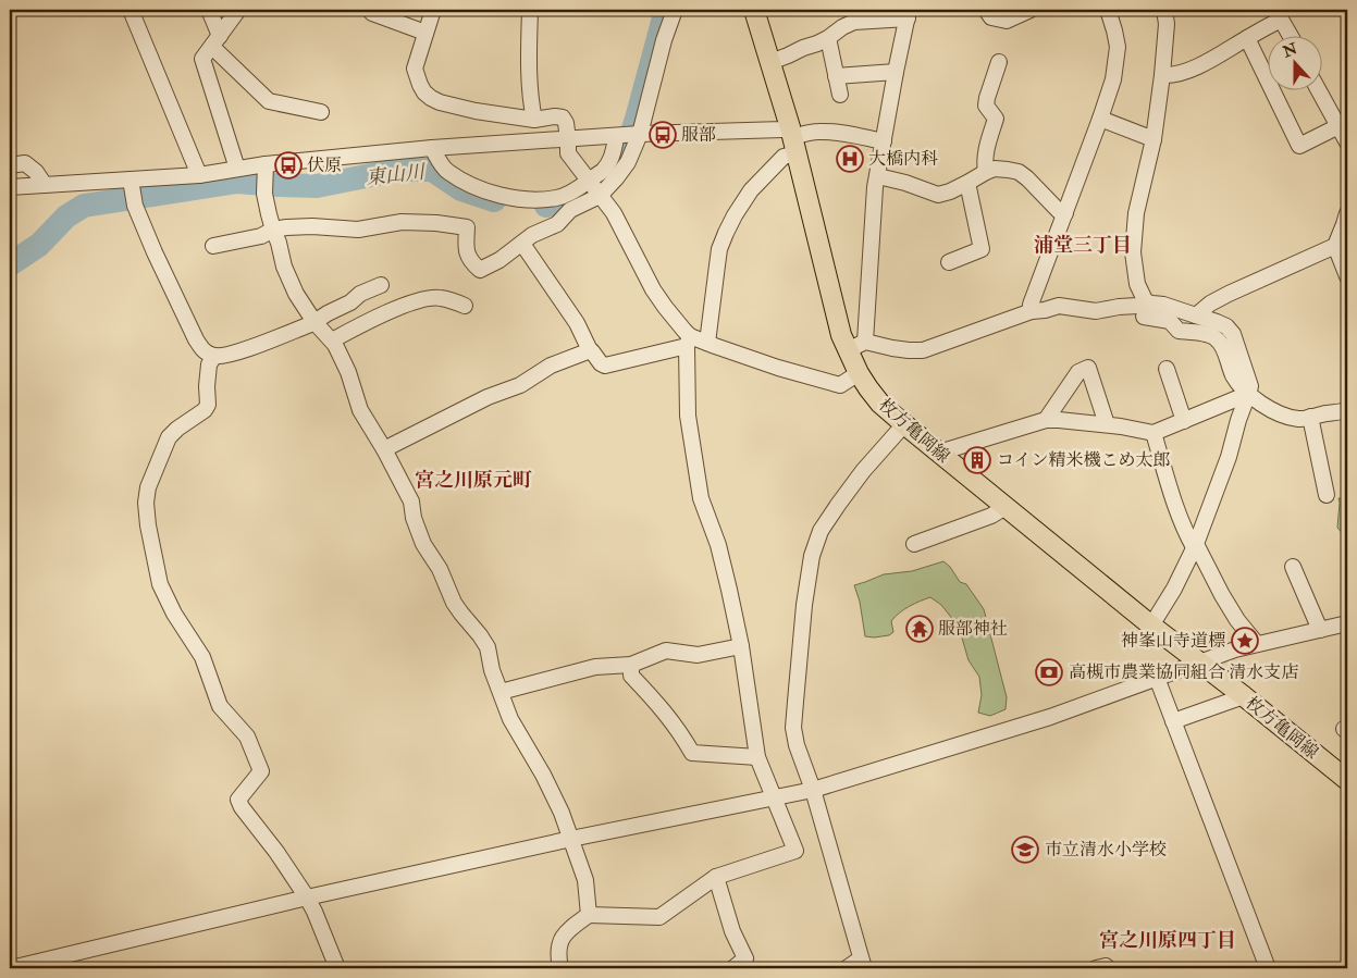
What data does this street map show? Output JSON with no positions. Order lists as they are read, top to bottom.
{
  "streets": {
    "main road": ["枚方亀岡線"]
  },
  "districts": ["浦堂三丁目", "宮之川原元町", "宮之川原四丁目"],
  "water": ["東山川"],
  "places": {
    "bus stop": ["服部", "伏原"],
    "hospital": ["大橋内科"],
    "building": ["コイン精米機こめ太郎"],
    "temple": ["服部神社"],
    "place": ["神峯山寺道標"],
    "bank": ["高槻市農業協同組合 清水支店"],
    "school or university": ["市立清水小学校"]
  },
  "north": "top"
}
